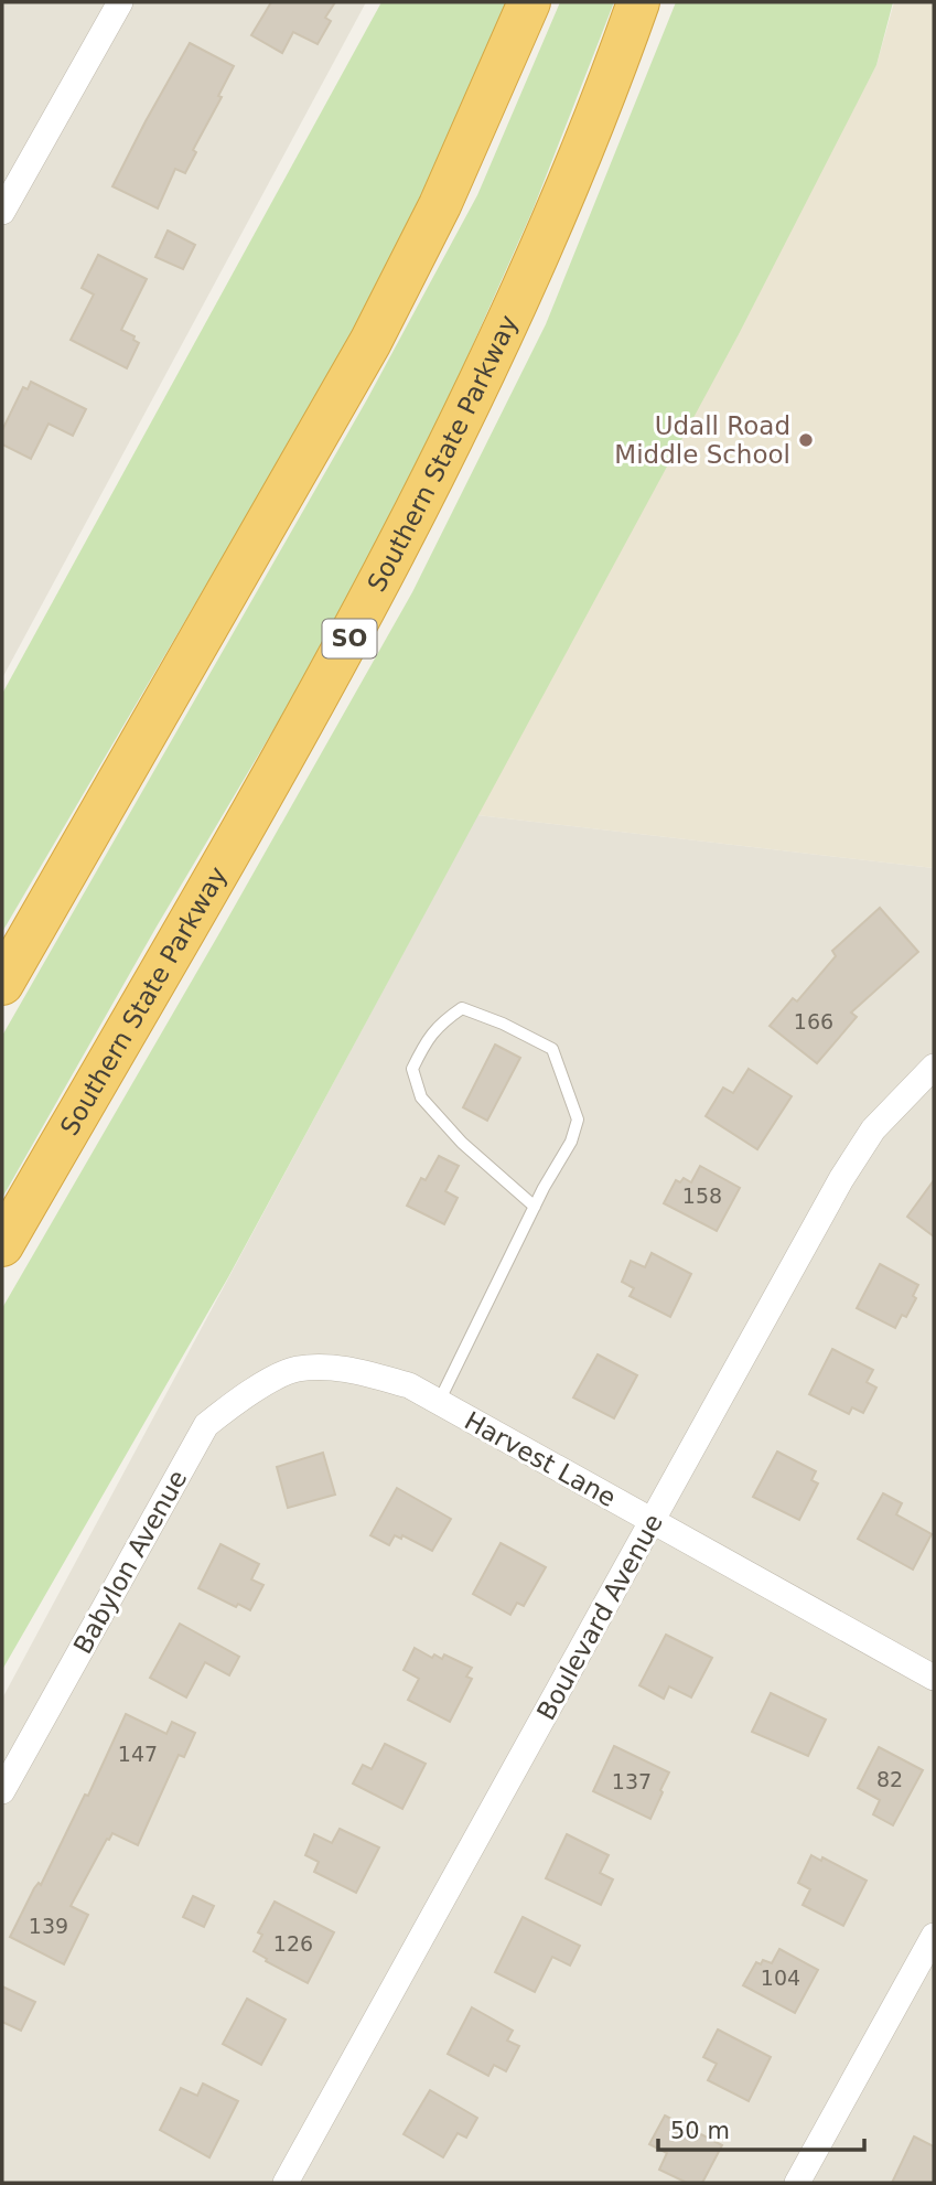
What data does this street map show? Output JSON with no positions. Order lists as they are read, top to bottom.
{
  "streets": {
    "highway": ["Southern State Parkway", "SO"],
    "street": ["Harvest Lane", "Babylon Avenue", "Boulevard Avenue"]
  },
  "crossings": [
    ["Harvest Lane", "Babylon Avenue"],
    ["Harvest Lane", "Boulevard Avenue"]
  ],
  "places": ["Udall Road Middle School"],
  "house_numbers": [
    "166",
    "158",
    "147",
    "82",
    "137",
    "139",
    "126",
    "104"
  ],
  "scale_bar": "50 m"
}
